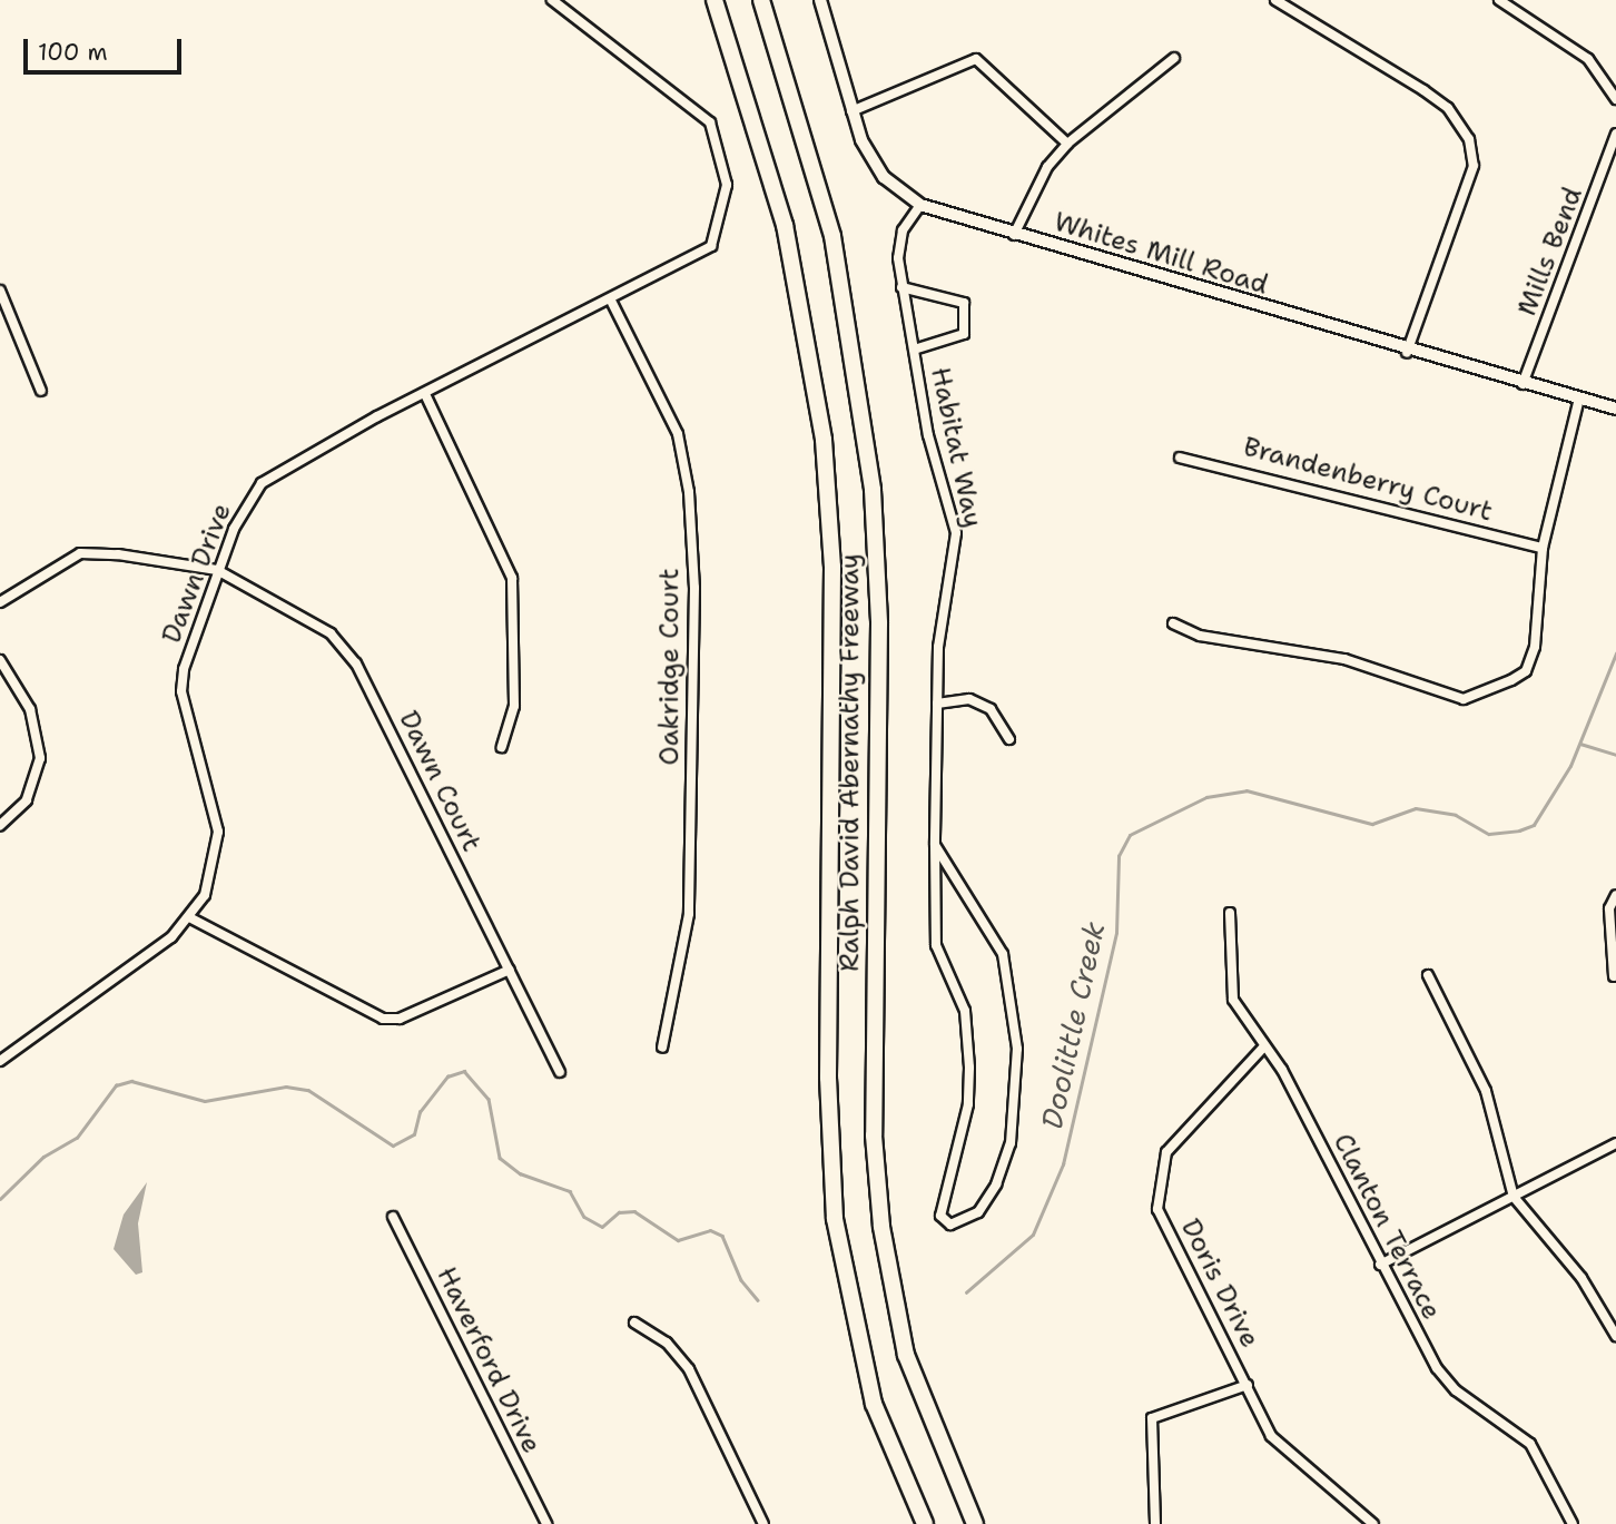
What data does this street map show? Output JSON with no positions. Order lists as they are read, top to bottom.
{
  "streets": {
    "highway": ["Ralph David Abernathy Freeway"],
    "street": [
      "Mills Bend",
      "Whites Mill Road",
      "Habitat Way",
      "Brandenberry Court",
      "Dawn Drive",
      "Oakridge Court",
      "Dawn Court",
      "Clanton Terrace",
      "Doris Drive",
      "Haverford Drive"
    ]
  },
  "crossings": [
    ["Mills Bend", "Whites Mill Road"],
    ["Whites Mill Road", "Habitat Way"],
    ["Dawn Drive", "Oakridge Court"],
    ["Dawn Drive", "Dawn Court"],
    ["Clanton Terrace", "Doris Drive"]
  ],
  "water": ["Doolittle Creek"],
  "scale_bar": "100 m"
}
